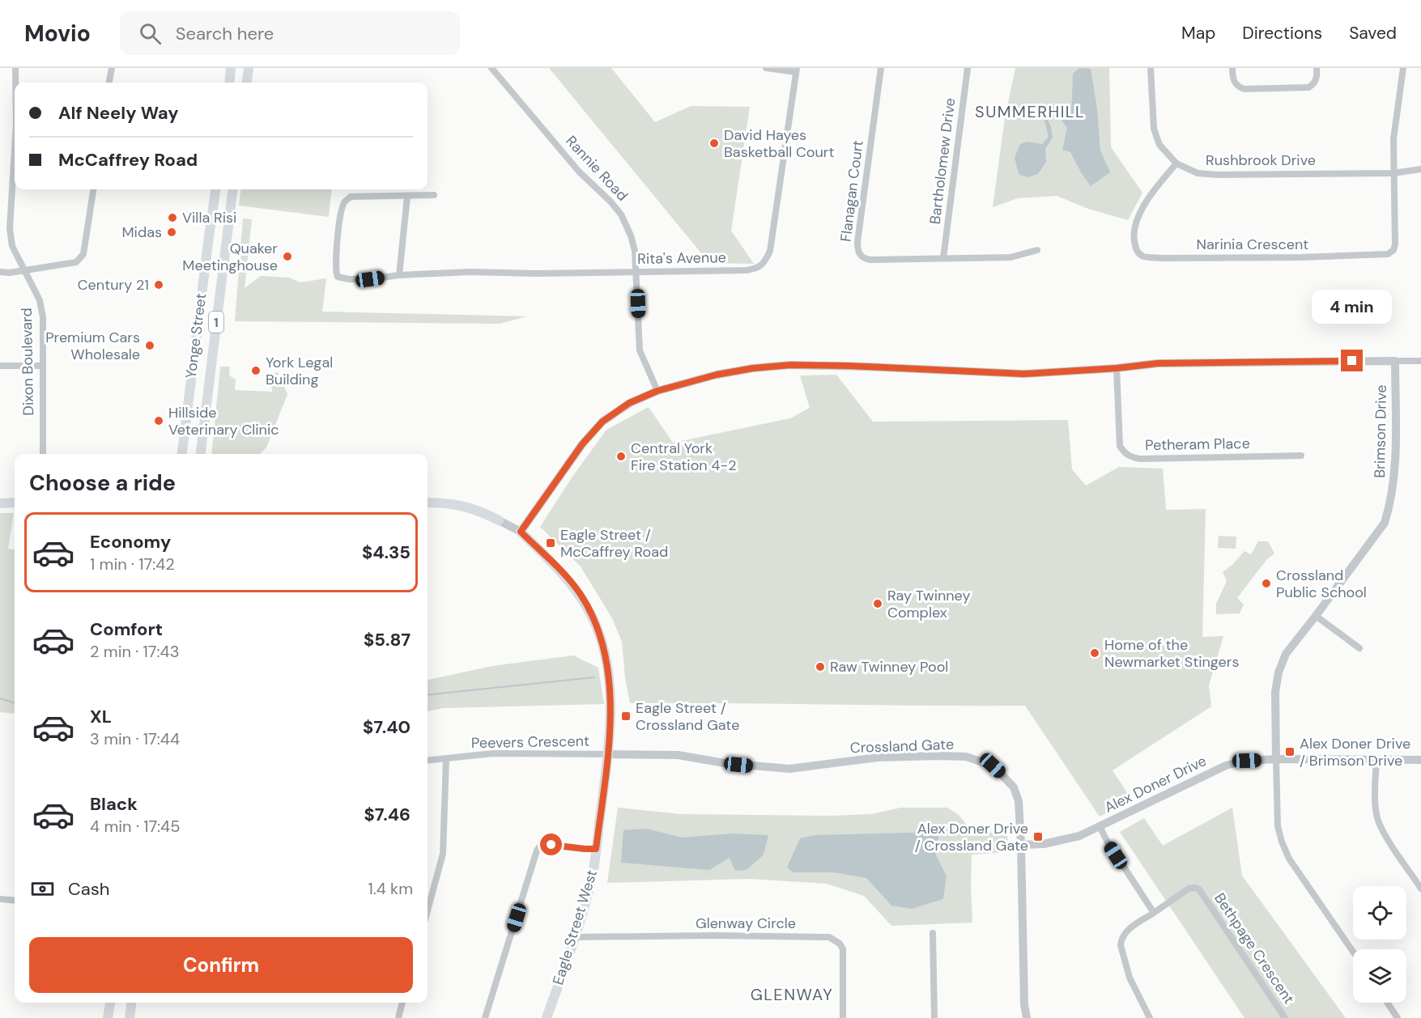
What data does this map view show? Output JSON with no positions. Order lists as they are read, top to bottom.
{
  "streets": {
    "main road": ["1", "Yonge Street", "Eagle Street West"],
    "street": [
      "Rushbrook Drive",
      "Bartholomew Drive",
      "Rannie Road",
      "Flanagan Court",
      "Narinia Crescent",
      "Rita's Avenue",
      "Dixon Boulevard",
      "Brimson Drive",
      "Petheram Place",
      "Peevers Crescent",
      "Crossland Gate",
      "Alex Doner Drive",
      "Glenway Circle",
      "Bethpage Crescent"
    ]
  },
  "crossings": [
    ["Rushbrook Drive", "Narinia Crescent"],
    ["Bartholomew Drive", "Flanagan Court"],
    ["Rannie Road", "Rita's Avenue"],
    ["Brimson Drive", "Alex Doner Drive"],
    ["Peevers Crescent", "Crossland Gate"],
    ["Peevers Crescent", "Eagle Street West"],
    ["Crossland Gate", "Alex Doner Drive"],
    ["Crossland Gate", "Eagle Street West"],
    ["Glenway Circle", "Eagle Street West"]
  ],
  "districts": ["SUMMERHILL", "GLENWAY"],
  "places": {
    "other": [
      "David Hayes Basketball Court",
      "Villa Risi",
      "Midas",
      "Quaker Meetinghouse",
      "Century 21",
      "Premium Cars Wholesale",
      "York Legal Building",
      "Hillside Veterinary Clinic",
      "Central York Fire Station 4-2",
      "Crossland Public School",
      "Ray Twinney Complex",
      "Home of the Newmarket Stingers",
      "Raw Twinney Pool"
    ],
    "transit": [
      "Eagle Street / McCaffrey Road",
      "Eagle Street / Crossland Gate",
      "Alex Doner Drive / Brimson Drive",
      "Alex Doner Drive / Crossland Gate"
    ]
  },
  "page": {
    "header": "Movio",
    "search": "Search here",
    "nav": ["Map", "Directions", "Saved"],
    "banner": ["Alf Neely Way", "McCaffrey Road"],
    "bubble": "4 min",
    "heading": "Choose a ride",
    "list": [
      {
        "name": "Economy",
        "note": "1 min · 17:42",
        "value": "$4.35"
      },
      {
        "name": "Comfort",
        "note": "2 min · 17:43",
        "value": "$5.87"
      },
      {
        "name": "XL",
        "note": "3 min · 17:44",
        "value": "$7.40"
      },
      {
        "name": "Black",
        "note": "4 min · 17:45",
        "value": "$7.46"
      }
    ],
    "pay": ["Cash", "1.4 km"],
    "buttons": "Confirm"
  }
}
